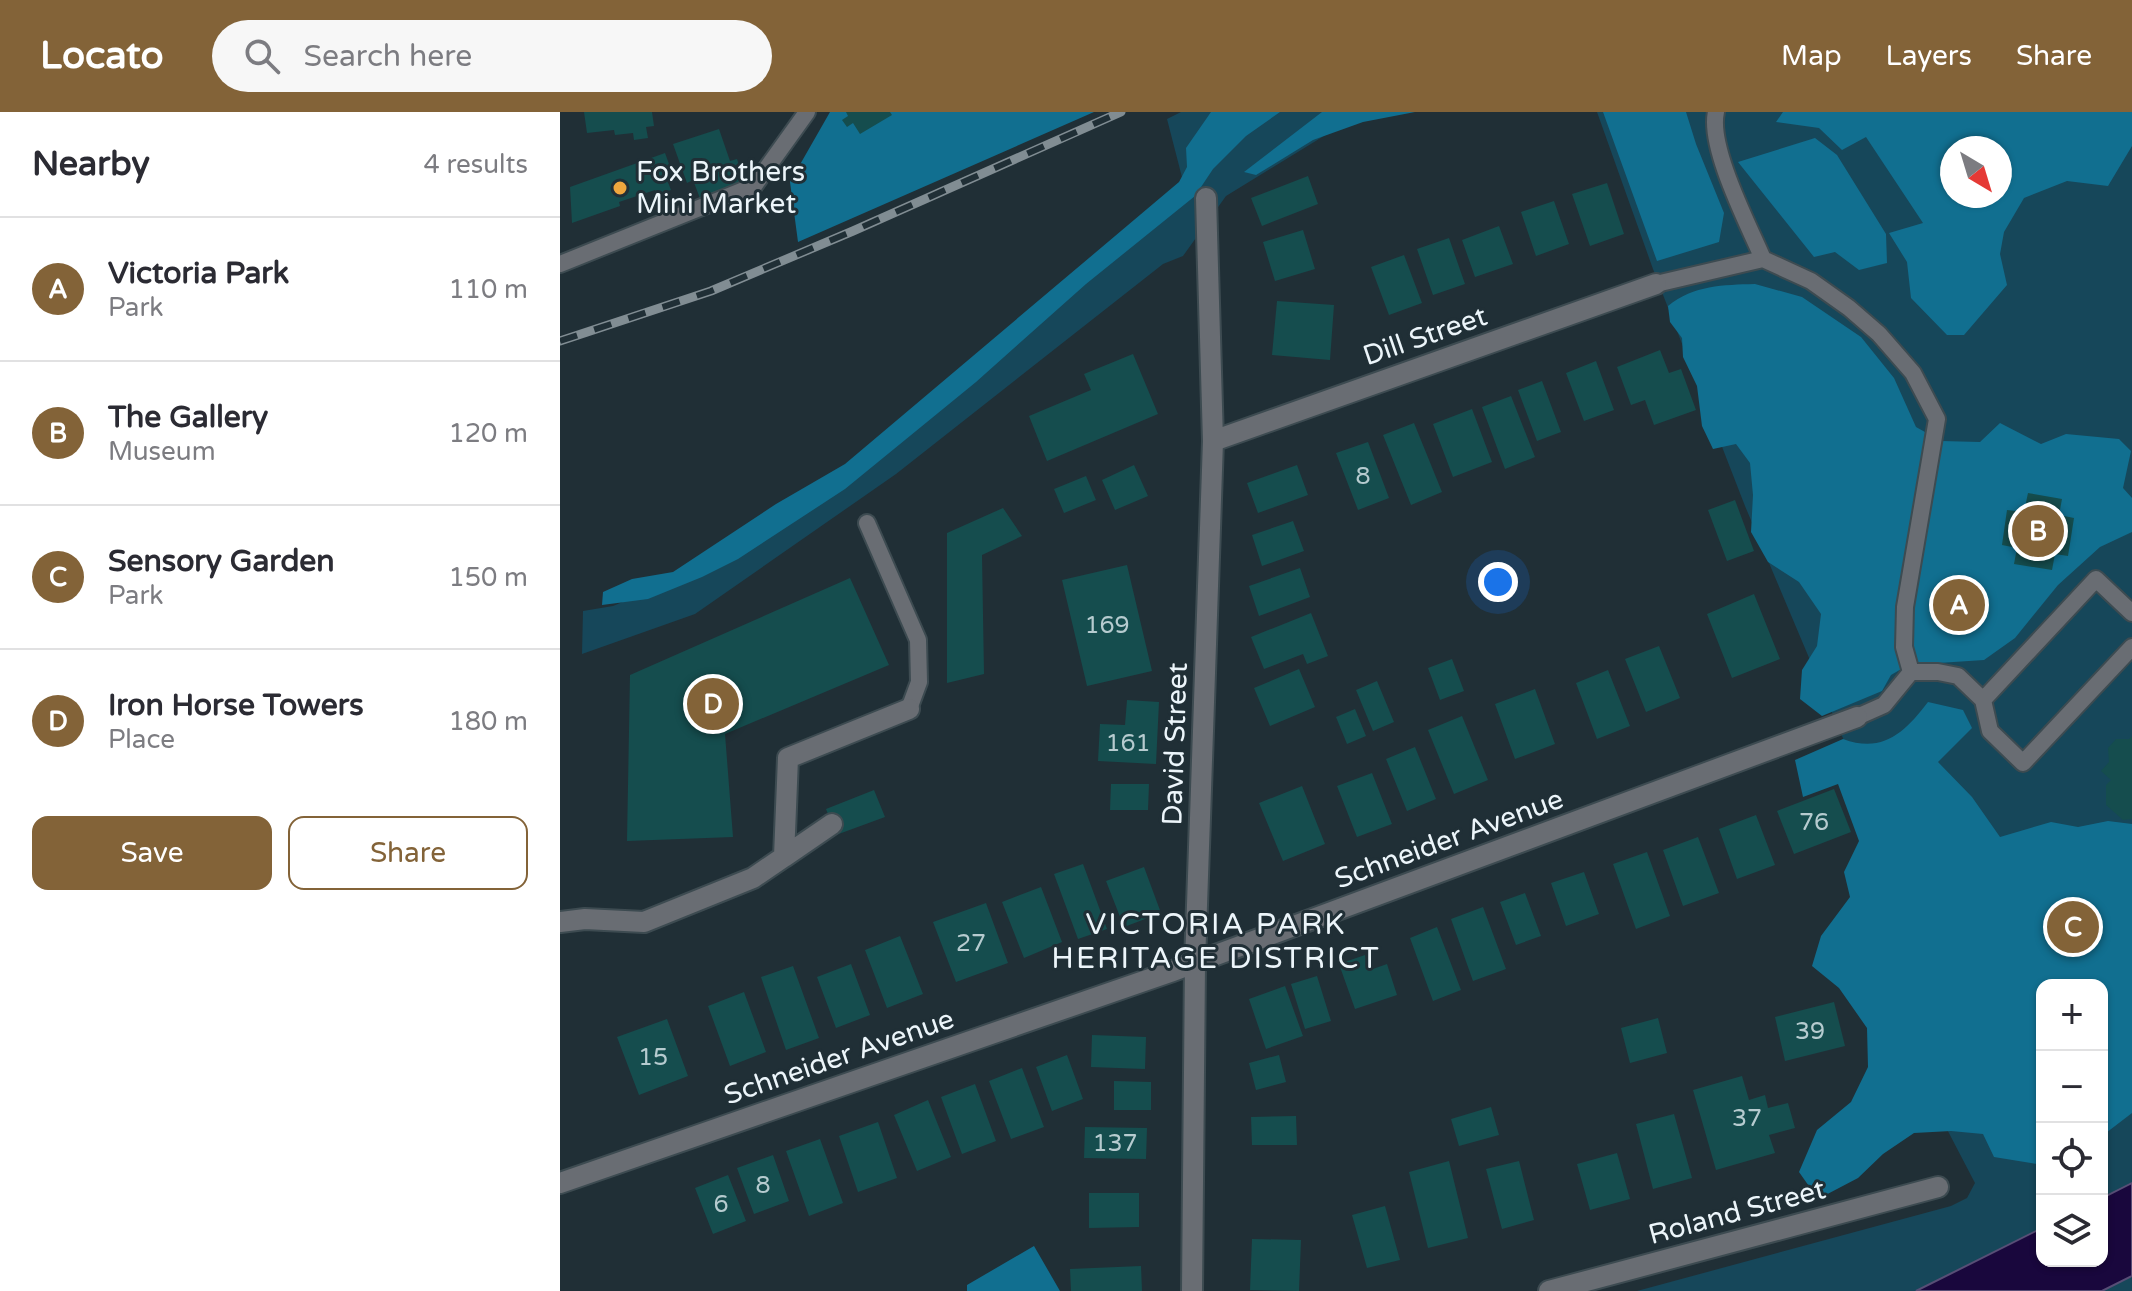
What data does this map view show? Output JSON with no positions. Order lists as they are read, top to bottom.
{
  "streets": {
    "street": [
      "Dill Street",
      "David Street",
      "Schneider Avenue",
      "Roland Street"
    ]
  },
  "crossings": [
    ["Dill Street", "David Street"],
    ["David Street", "Schneider Avenue"]
  ],
  "districts": ["VICTORIA PARK HERITAGE DISTRICT"],
  "places": ["Fox Brothers Mini Market"],
  "house_numbers": [
    "8",
    "169",
    "161",
    "76",
    "27",
    "39",
    "15",
    "37",
    "137",
    "8",
    "6"
  ],
  "north": "bottom right",
  "page": {
    "header": "Locato",
    "search": "Search here",
    "nav": ["Map", "Layers", "Share"],
    "heading": ["Nearby", "4 results"],
    "list": [
      {
        "mark": "A",
        "name": "Victoria Park",
        "note": "Park",
        "value": "110 m"
      },
      {
        "mark": "B",
        "name": "The Gallery",
        "note": "Museum",
        "value": "120 m"
      },
      {
        "mark": "C",
        "name": "Sensory Garden",
        "note": "Park",
        "value": "150 m"
      },
      {
        "mark": "D",
        "name": "Iron Horse Towers",
        "note": "Place",
        "value": "180 m"
      }
    ],
    "pins": [
      "B",
      "A",
      "D",
      "C"
    ],
    "buttons": ["Save", "Share"],
    "map_buttons": ["+", "−"]
  }
}
